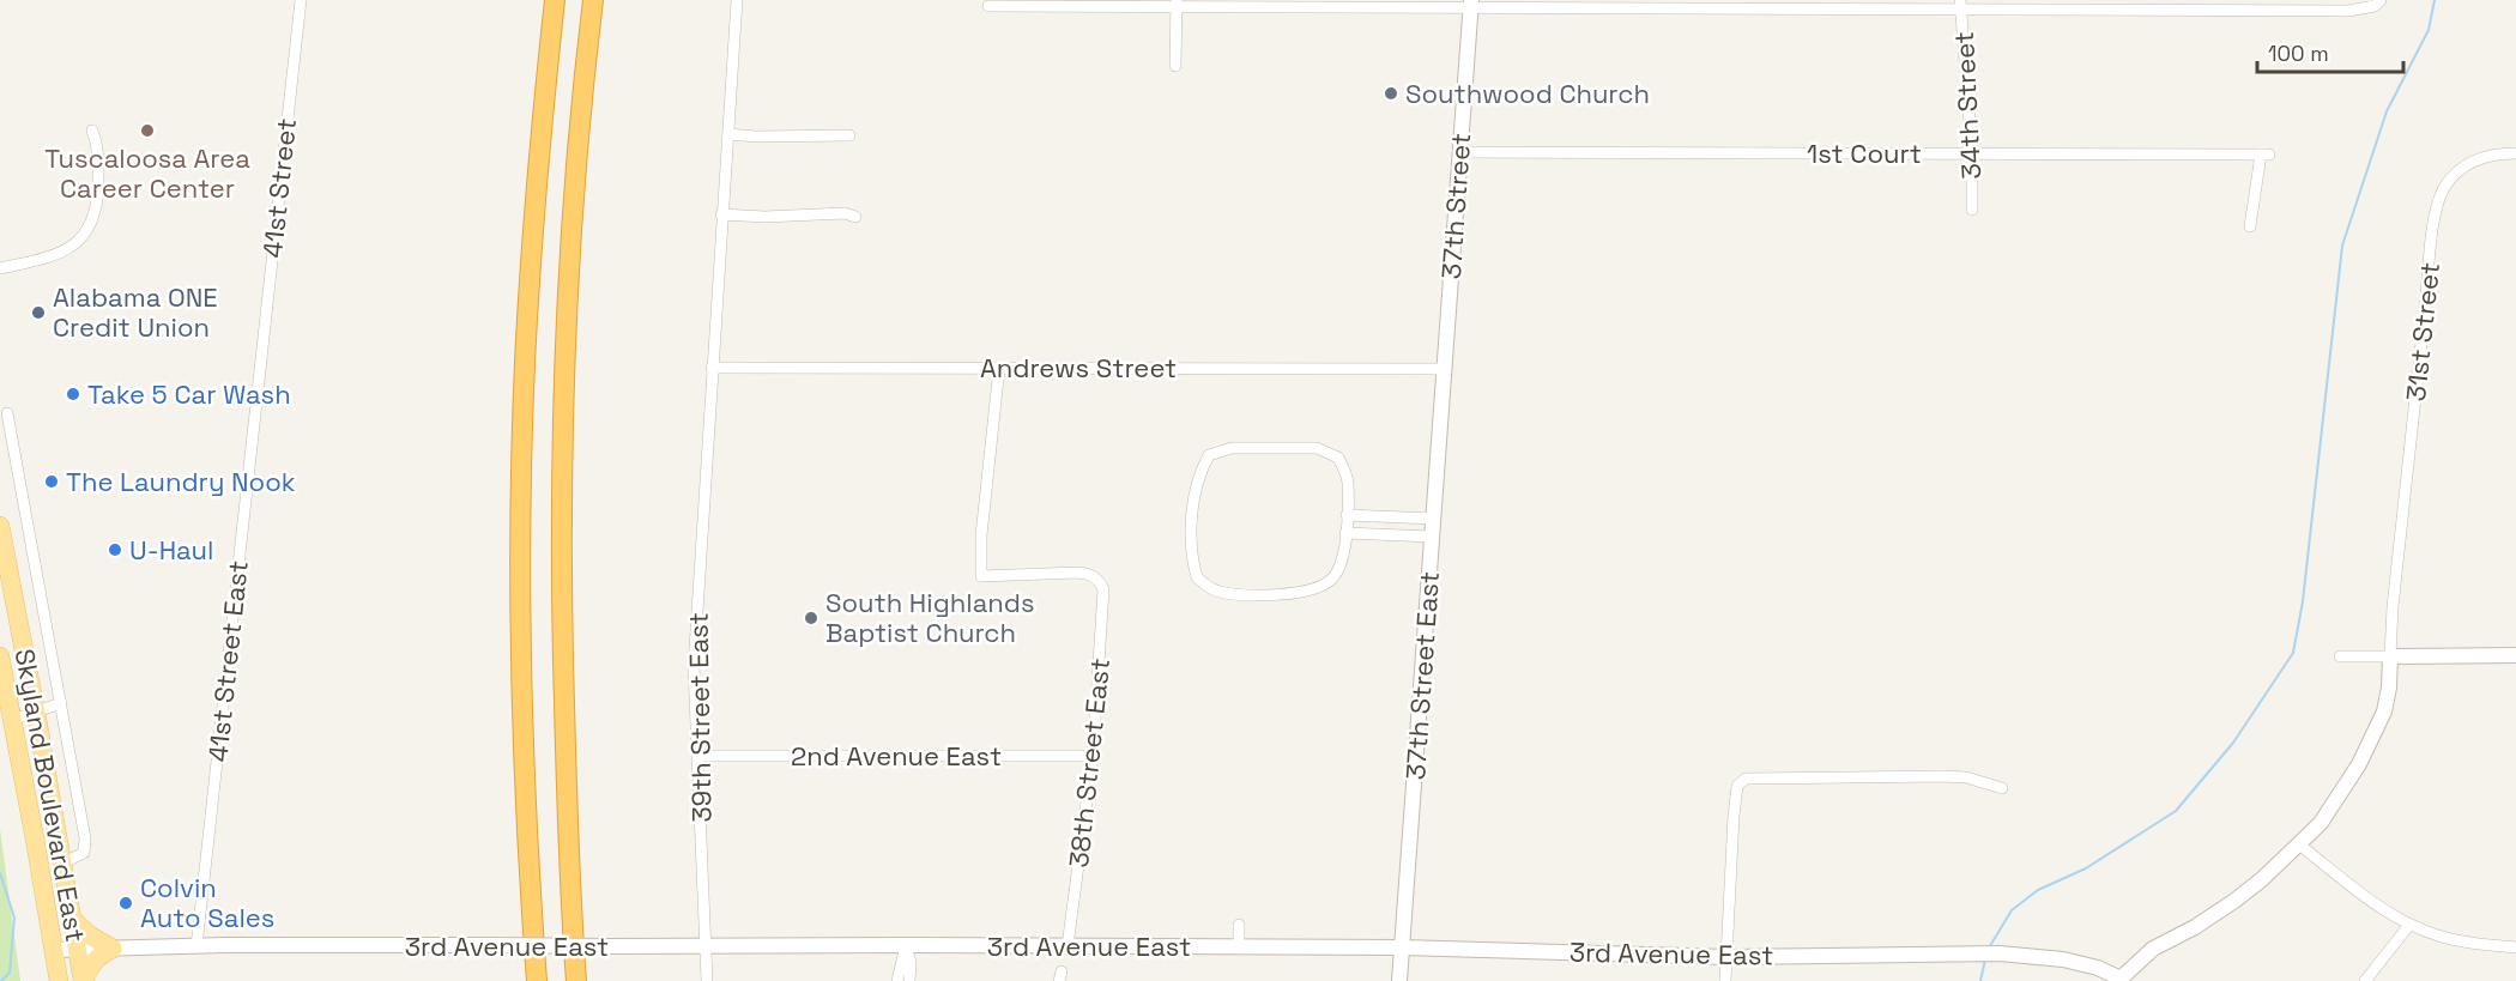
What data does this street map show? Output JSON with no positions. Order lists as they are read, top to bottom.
{
  "streets": {
    "main road": ["Skyland Boulevard East"],
    "street": [
      "34th Street",
      "1st Court",
      "41st Street",
      "37th Street",
      "31st Street",
      "Andrews Street",
      "41st Street East",
      "37th Street East",
      "39th Street East",
      "2nd Avenue East",
      "38th Street East",
      "3rd Avenue East"
    ]
  },
  "crossings": [
    ["34th Street", "1st Court"],
    ["1st Court", "37th Street"],
    ["41st Street", "41st Street East"],
    ["37th Street", "Andrews Street"],
    ["37th Street", "37th Street East"],
    ["Andrews Street", "37th Street East"],
    ["Andrews Street", "39th Street East"],
    ["Andrews Street", "38th Street East"],
    ["41st Street East", "3rd Avenue East"],
    ["37th Street East", "3rd Avenue East"],
    ["39th Street East", "2nd Avenue East"],
    ["39th Street East", "3rd Avenue East"],
    ["2nd Avenue East", "38th Street East"],
    ["38th Street East", "3rd Avenue East"],
    ["Skyland Boulevard East", "3rd Avenue East"]
  ],
  "places": [
    "Southwood Church",
    "Tuscaloosa Area Career Center",
    "Alabama ONE Credit Union",
    "Take 5 Car Wash",
    "The Laundry Nook",
    "U-Haul",
    "South Highlands Baptist Church",
    "Colvin Auto Sales"
  ],
  "scale_bar": "100 m"
}
